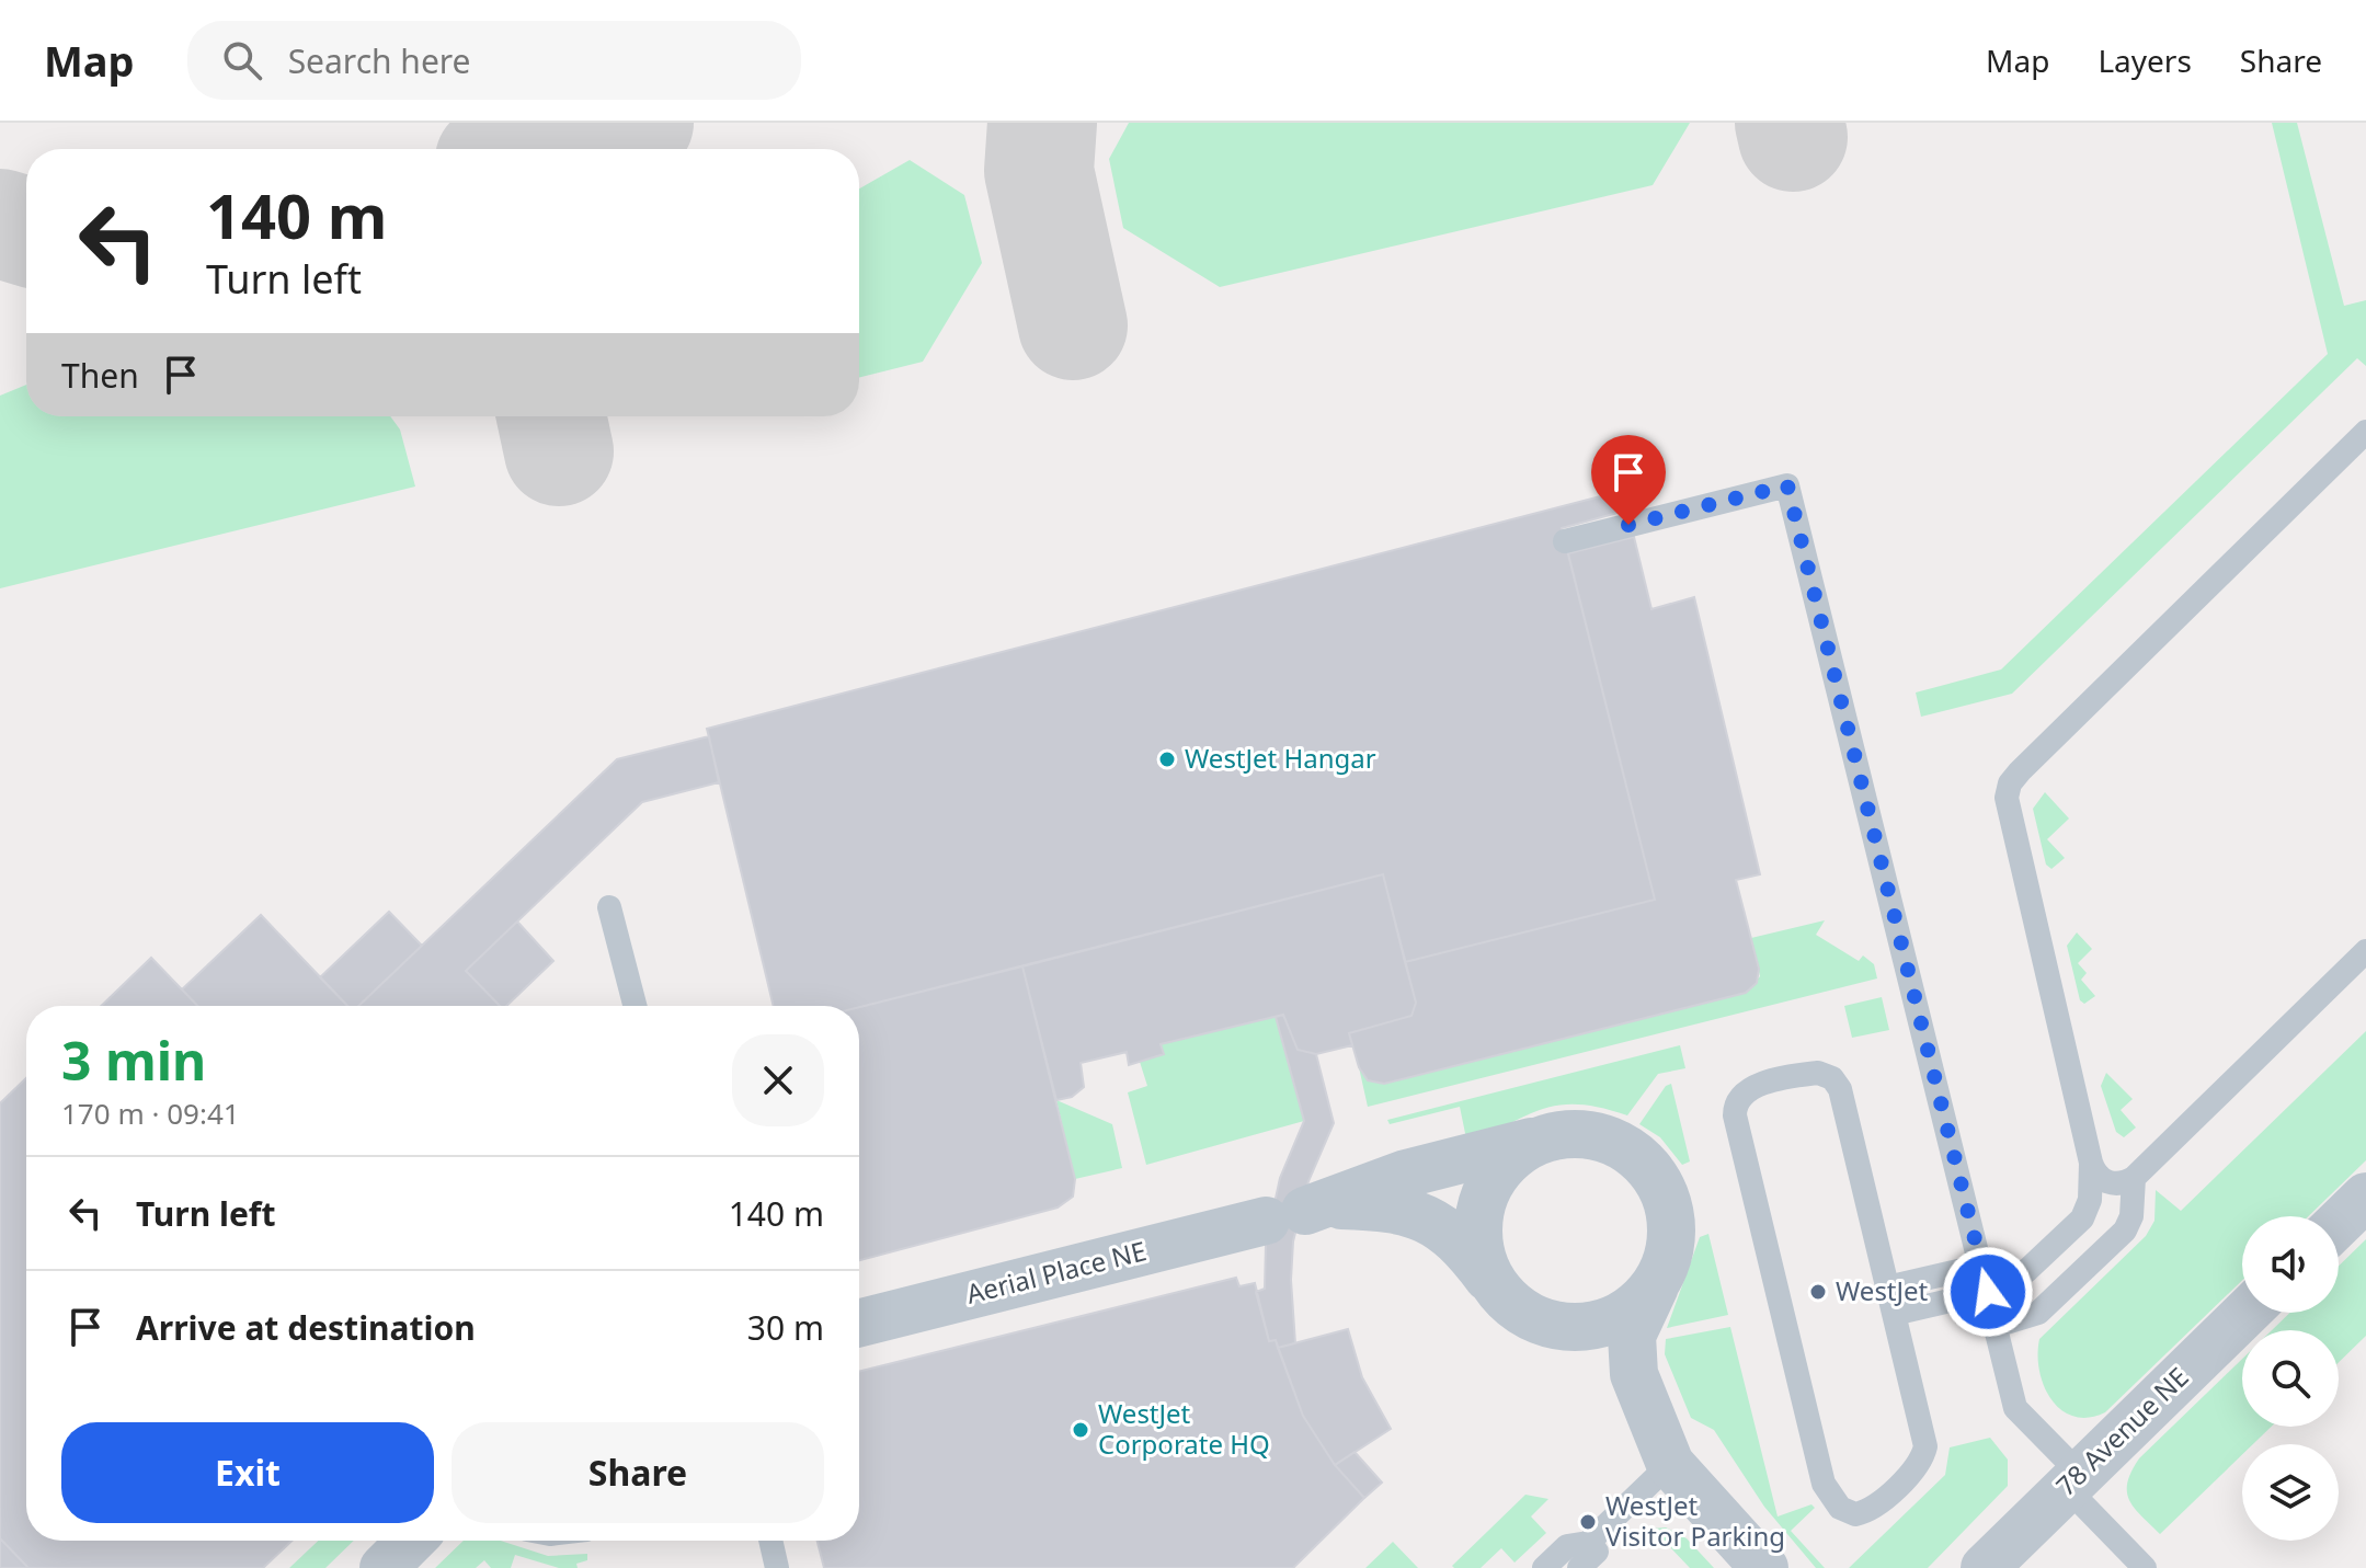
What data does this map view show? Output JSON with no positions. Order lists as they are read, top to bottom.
{
  "streets": {
    "street": ["Aerial Place NE", "78 Avenue NE"]
  },
  "places": [
    "WestJet Hangar",
    "WestJet",
    "WestJet Corporate HQ",
    "WestJet Visitor Parking"
  ],
  "page": {
    "header": "Map",
    "search": "Search here",
    "nav": ["Map", "Layers", "Share"],
    "turn": ["140 m", "Turn left"],
    "then": "Then",
    "heading": ["3 min", "170 m · 09:41"],
    "list": [
      {
        "name": "Turn left",
        "value": "140 m"
      },
      {
        "name": "Arrive at destination",
        "value": "30 m"
      }
    ],
    "buttons": ["Exit", "Share"]
  }
}
